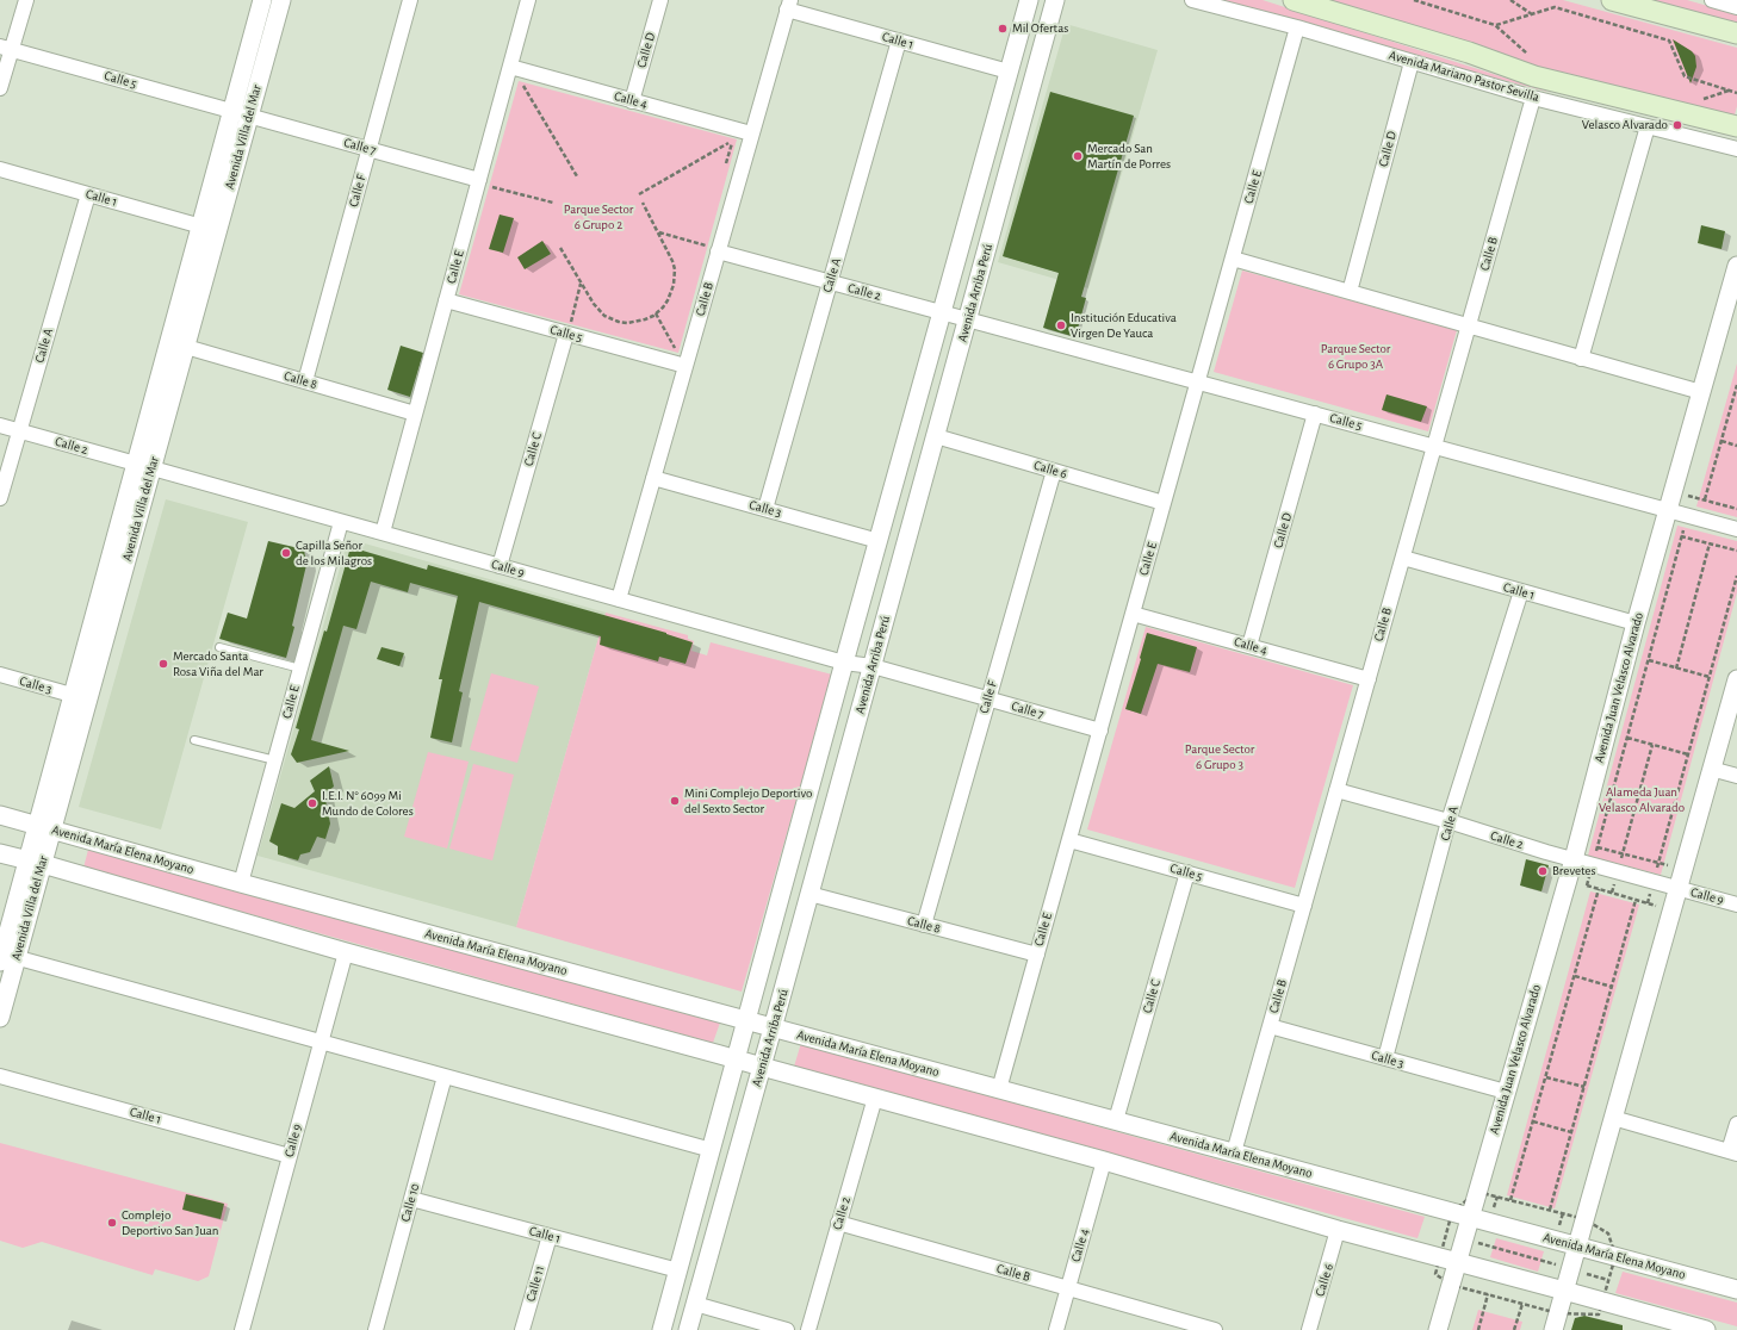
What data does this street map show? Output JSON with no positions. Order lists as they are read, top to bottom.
{
  "streets": {
    "main road": ["Avenida Mariano Pastor Sevilla"],
    "street": [
      "Calle 1",
      "Calle D",
      "Calle 5",
      "Calle 4",
      "Avenida Villa del Mar",
      "Calle 7",
      "Calle E",
      "Calle F",
      "Calle B",
      "Calle A",
      "Calle 2",
      "Avenida Arriba Perú",
      "Calle 8",
      "Calle C",
      "Calle 6",
      "Calle 3",
      "Calle 9",
      "Avenida Juan Velasco Alvarado",
      "Avenida María Elena Moyano",
      "Calle 10",
      "Calle 11"
    ]
  },
  "crossings": [
    ["Calle 1", "Avenida Villa del Mar"],
    ["Calle 1", "Calle B"],
    ["Calle 1", "Calle A"],
    ["Calle 1", "Avenida Arriba Perú"],
    ["Calle 1", "Calle 9"],
    ["Calle 1", "Avenida Juan Velasco Alvarado"],
    ["Calle 1", "Calle 10"],
    ["Calle 1", "Calle 11"],
    ["Calle D", "Avenida Mariano Pastor Sevilla"],
    ["Calle D", "Calle 5"],
    ["Calle D", "Calle 4"],
    ["Avenida Mariano Pastor Sevilla", "Calle E"],
    ["Avenida Mariano Pastor Sevilla", "Calle B"],
    ["Calle 5", "Avenida Villa del Mar"],
    ["Calle 5", "Calle 7"],
    ["Calle 5", "Calle E"],
    ["Calle 5", "Calle B"],
    ["Calle 5", "Calle 2"],
    ["Calle 5", "Avenida Arriba Perú"],
    ["Calle 5", "Calle C"],
    ["Calle 5", "Avenida Juan Velasco Alvarado"],
    ["Calle 4", "Calle E"],
    ["Calle 4", "Calle B"],
    ["Avenida Villa del Mar", "Calle 7"],
    ["Avenida Villa del Mar", "Calle 2"],
    ["Avenida Villa del Mar", "Calle 8"],
    ["Avenida Villa del Mar", "Calle 3"],
    ["Avenida Villa del Mar", "Calle 9"],
    ["Avenida Villa del Mar", "Avenida María Elena Moyano"],
    ["Calle 7", "Calle E"],
    ["Calle 7", "Calle F"],
    ["Calle 7", "Avenida Arriba Perú"],
    ["Calle 7", "Calle 9"],
    ["Calle E", "Calle 8"],
    ["Calle E", "Calle 6"],
    ["Calle E", "Calle 9"],
    ["Calle E", "Avenida María Elena Moyano"],
    ["Calle F", "Calle 8"],
    ["Calle F", "Calle 6"],
    ["Calle B", "Calle 2"],
    ["Calle B", "Calle 3"],
    ["Calle B", "Calle 9"],
    ["Calle B", "Avenida María Elena Moyano"],
    ["Calle A", "Calle 2"],
    ["Calle A", "Calle 3"],
    ["Calle 2", "Avenida Arriba Perú"],
    ["Calle 2", "Calle 9"],
    ["Calle 2", "Avenida Juan Velasco Alvarado"],
    ["Avenida Arriba Perú", "Calle 8"],
    ["Avenida Arriba Perú", "Calle 6"],
    ["Avenida Arriba Perú", "Calle 3"],
    ["Avenida Arriba Perú", "Calle 9"],
    ["Avenida Arriba Perú", "Avenida María Elena Moyano"],
    ["Calle C", "Calle 9"],
    ["Calle C", "Avenida María Elena Moyano"],
    ["Calle 3", "Avenida Juan Velasco Alvarado"],
    ["Avenida Juan Velasco Alvarado", "Avenida María Elena Moyano"]
  ],
  "parks": [
    "Parque Sector 6 Grupo 2",
    "Parque Sector 6 Grupo 3A",
    "Parque Sector 6 Grupo 3",
    "Alameda Juan Velasco Alvarado"
  ],
  "places": [
    "Mil Ofertas",
    "Velasco Alvarado",
    "Mercado San Martín de Porres",
    "Institución Educativa Virgen De Yauca",
    "Capilla Señor de los Milagros",
    "Mercado Santa Rosa Viña del Mar",
    "Mini Complejo Deportivo del Sexto Sector",
    "I.E.I. N° 6099 Mi Mundo de Colores",
    "Brevetes",
    "Complejo Deportivo San Juan"
  ]
}
